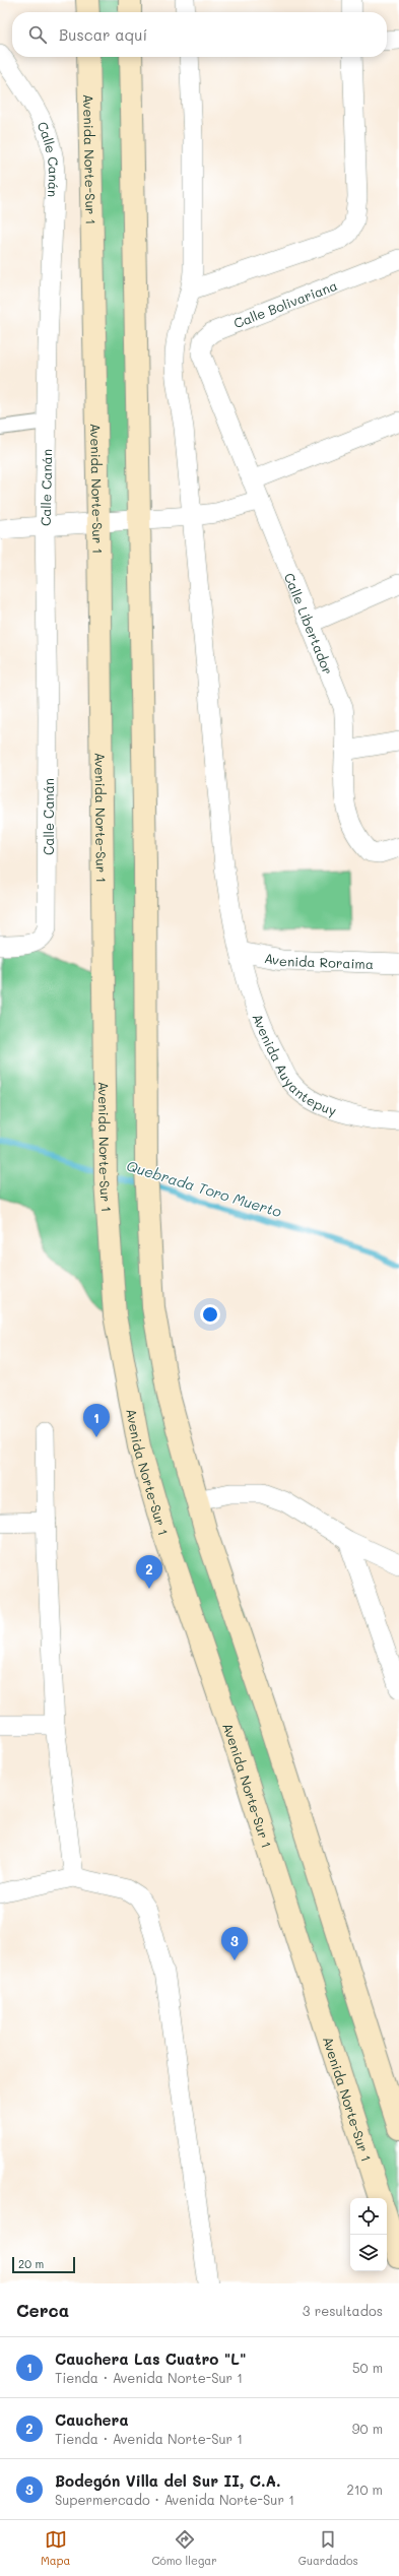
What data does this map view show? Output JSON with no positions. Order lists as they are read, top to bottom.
{
  "streets": {
    "main road": ["Avenida Norte-Sur 1"],
    "street": [
      "Calle Canán",
      "Calle Bolivariana",
      "Calle Libertador",
      "Avenida Roraima",
      "Avenida Auyantepuy"
    ]
  },
  "crossings": [
    ["Calle Bolivariana", "Calle Libertador"],
    ["Avenida Roraima", "Avenida Auyantepuy"]
  ],
  "water": ["Quebrada Toro Muerto"],
  "scale_bar": "20 m",
  "page": {
    "search": "Buscar aquí",
    "pins": ["1", "2", "3"],
    "scale": "20 m",
    "heading": ["Cerca", "3 resultados"],
    "list": [
      {
        "mark": "1",
        "name": "Cauchera Las Cuatro \"L\"",
        "note": "Tienda · Avenida Norte-Sur 1",
        "value": "50 m"
      },
      {
        "mark": "2",
        "name": "Cauchera",
        "note": "Tienda · Avenida Norte-Sur 1",
        "value": "90 m"
      },
      {
        "mark": "3",
        "name": "Bodegón Villa del Sur II, C.A.",
        "note": "Supermercado · Avenida Norte-Sur 1",
        "value": "210 m"
      }
    ],
    "nav": ["Mapa", "Cómo llegar", "Guardados"]
  }
}
